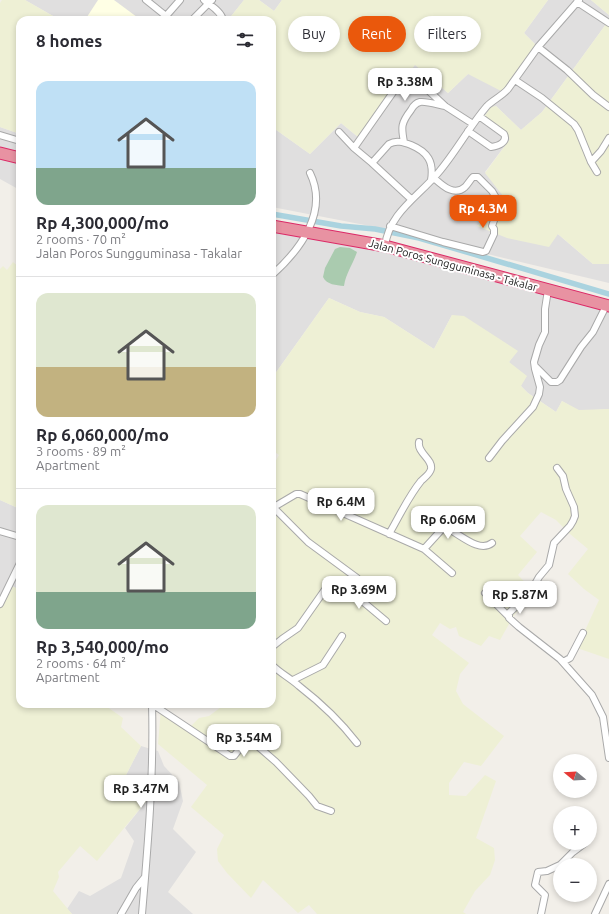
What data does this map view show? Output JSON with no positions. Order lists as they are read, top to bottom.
{
  "streets": {
    "highway": ["Jalan Poros Sungguminasa - Takalar"]
  },
  "north": "left",
  "page": {
    "chip": ["Buy", "Rent", "Filters"],
    "heading": "8 homes",
    "list": [
      {
        "name": "Rp 4,300,000/mo",
        "note": "2 rooms · 70 m² · Jalan Poros Sungguminasa - Takalar"
      },
      {
        "name": "Rp 6,060,000/mo",
        "note": "3 rooms · 89 m² · Apartment"
      },
      {
        "name": "Rp 3,540,000/mo",
        "note": "2 rooms · 64 m² · Apartment"
      }
    ],
    "price": [
      "Rp 3.38M",
      "Rp 4.3M",
      "Rp 6.4M",
      "Rp 6.06M",
      "Rp 3.69M",
      "Rp 5.87M",
      "Rp 3.54M",
      "Rp 3.47M"
    ],
    "map_buttons": ["+", "−"]
  }
}
